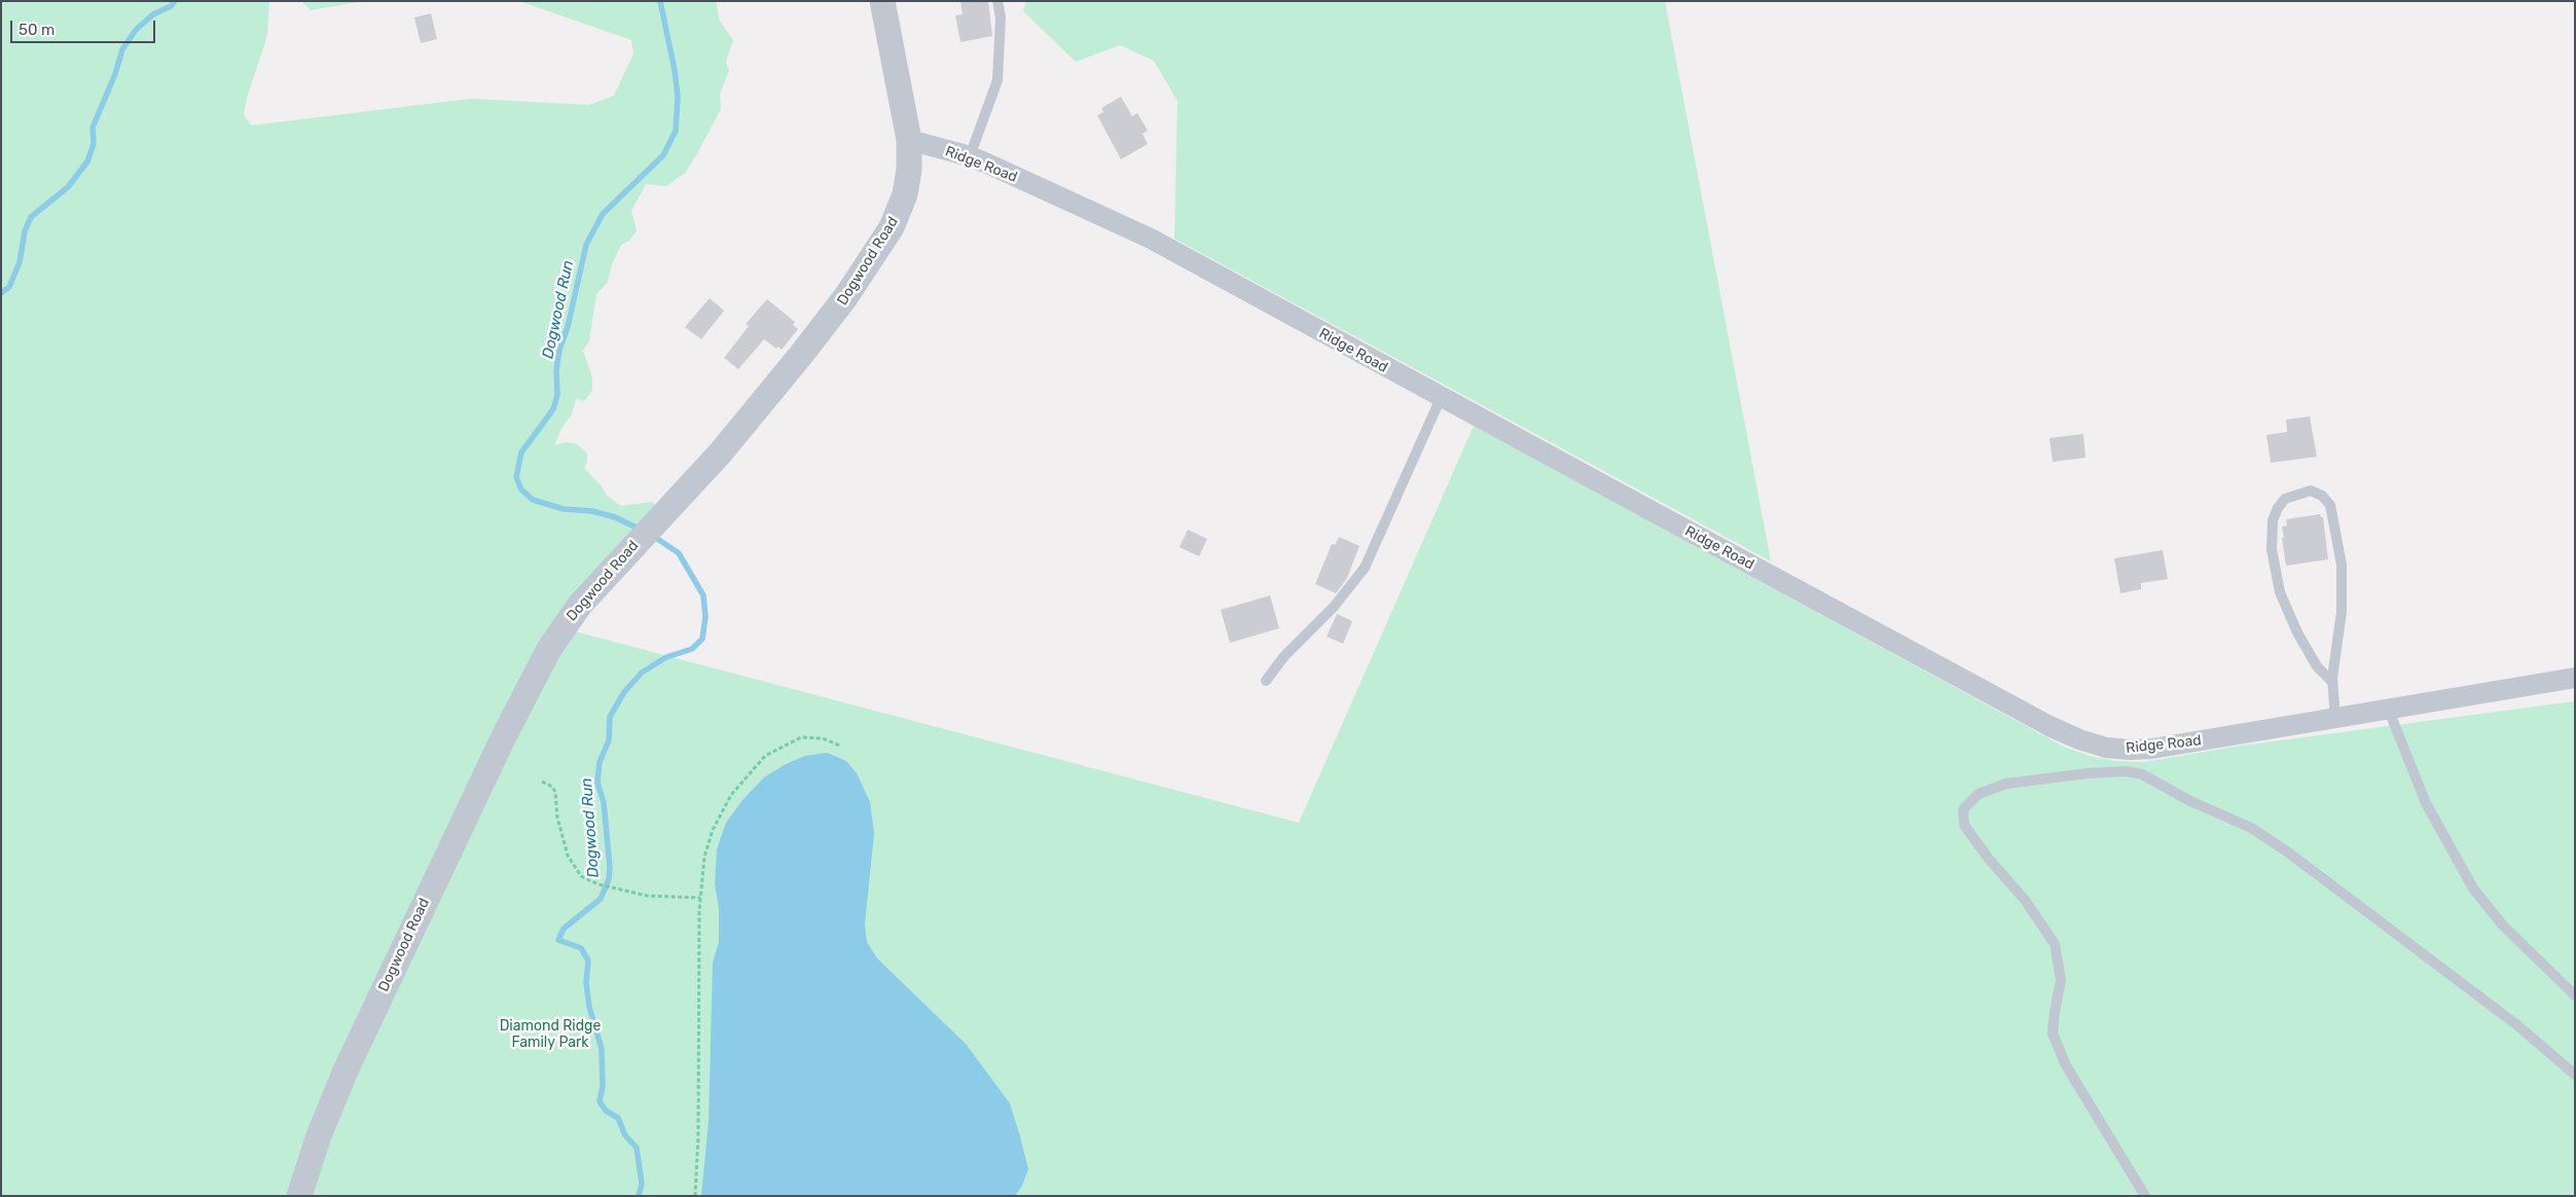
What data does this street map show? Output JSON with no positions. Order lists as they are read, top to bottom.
{
  "streets": {
    "street": ["Ridge Road", "Dogwood Road"]
  },
  "crossings": [
    ["Ridge Road", "Dogwood Road"]
  ],
  "water": ["Dogwood Run"],
  "parks": ["Diamond Ridge Family Park"],
  "scale_bar": "50 m"
}
